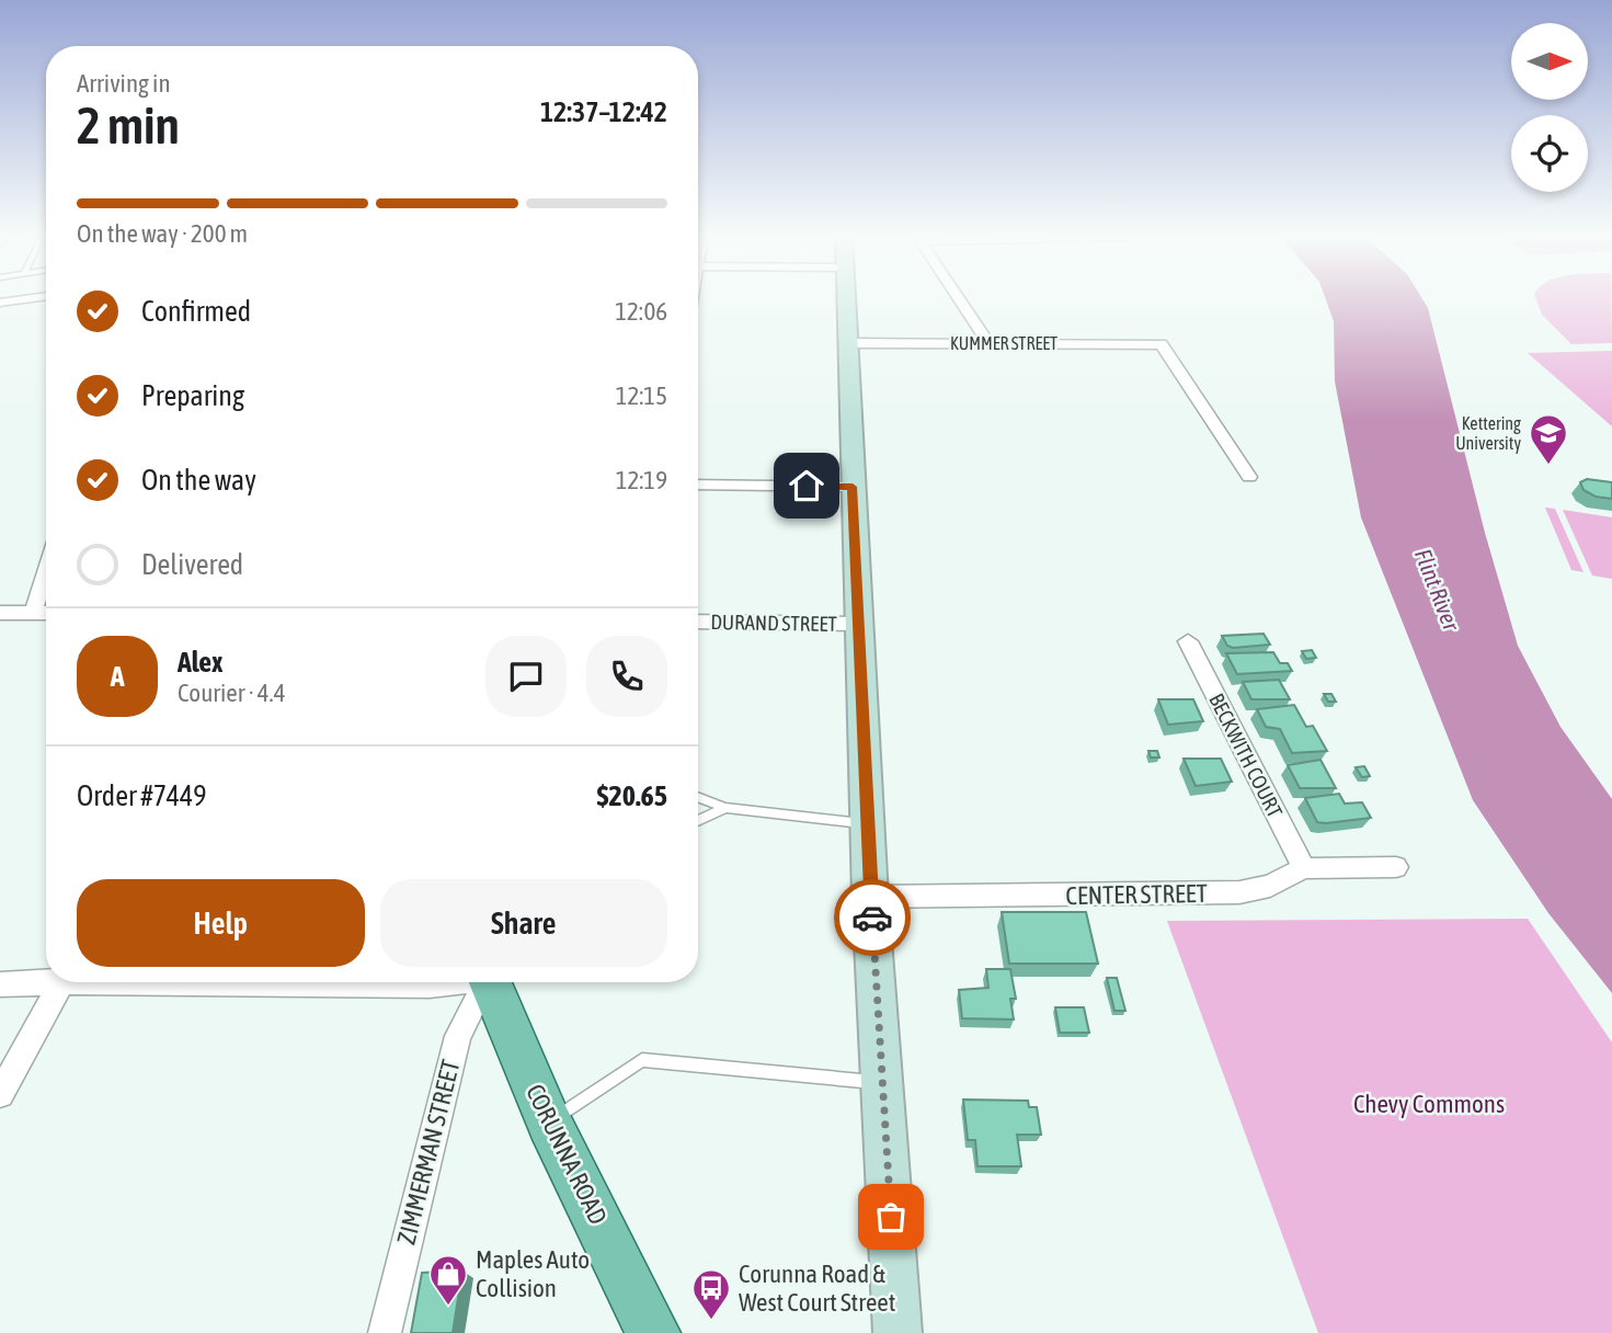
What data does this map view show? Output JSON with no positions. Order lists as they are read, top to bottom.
{
  "streets": {
    "main road": ["CORUNNA ROAD"],
    "street": [
      "KUMMER STREET",
      "DURAND STREET",
      "BECKWITH COURT",
      "CENTER STREET",
      "ZIMMERMAN STREET"
    ]
  },
  "crossings": [
    ["BECKWITH COURT", "CENTER STREET"]
  ],
  "water": ["Flint River"],
  "parks": ["Chevy Commons"],
  "places": {
    "school or university": ["Kettering University"],
    "shop": ["Maples Auto Collision"],
    "bus stop": ["Corunna Road & West Court Street"]
  },
  "north": "right",
  "page": {
    "heading": ["2 min", "Arriving in", "12:37–12:42"],
    "panel": [
      "Alex",
      "Courier · 4.4",
      "Order #7449",
      "$20.65"
    ],
    "bar": "On the way · 200 m",
    "list": [
      ["Confirmed", "12:06"],
      ["Preparing", "12:15"],
      ["On the way", "12:19"],
      "Delivered"
    ],
    "round": "A",
    "buttons": ["Help", "Share"]
  }
}
